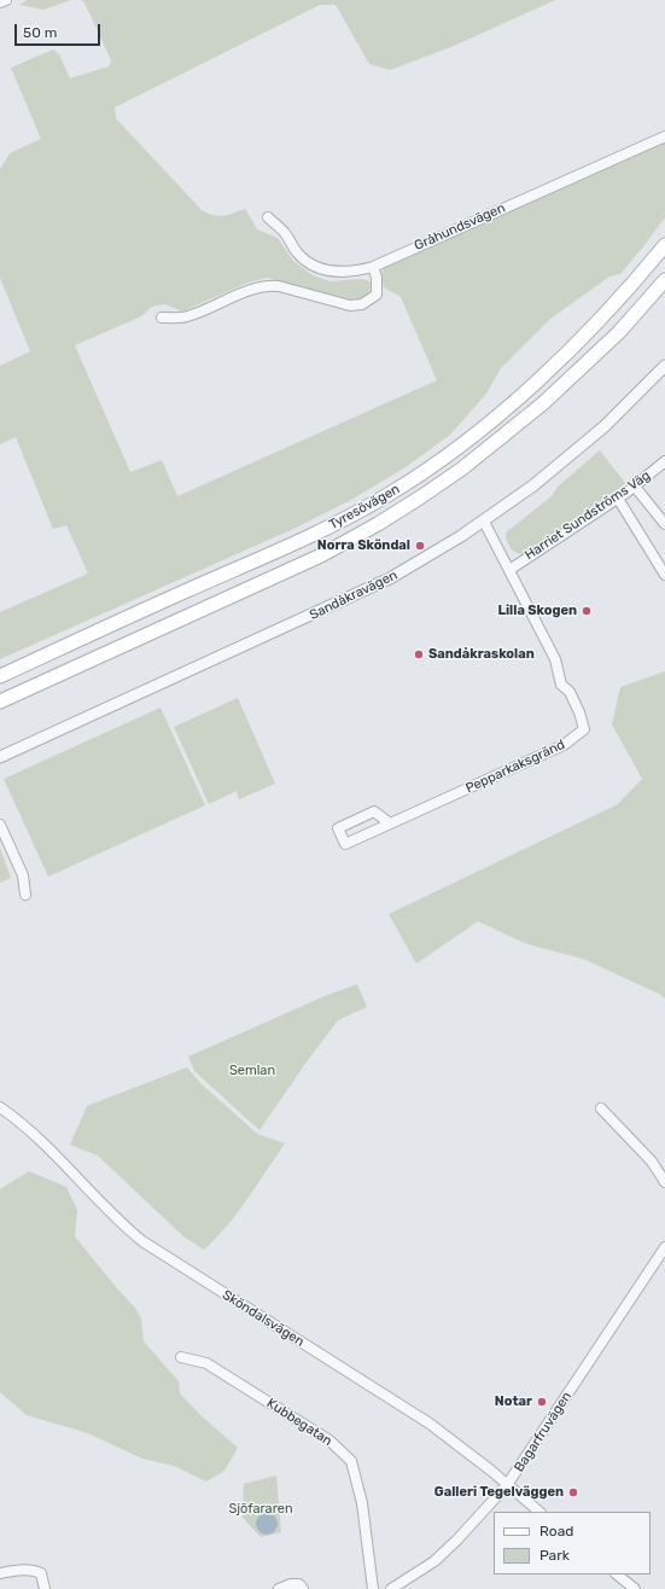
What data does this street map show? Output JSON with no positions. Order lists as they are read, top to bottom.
{
  "streets": {
    "main road": ["Tyresövägen"],
    "street": [
      "Gråhundsvägen",
      "Harriet Sundströms Väg",
      "Sandåkravägen",
      "Pepparkaksgränd",
      "Sköndalsvägen",
      "Kubbegatan",
      "Bagarfruvägen"
    ]
  },
  "crossings": [
    ["Harriet Sundströms Väg", "Pepparkaksgränd"],
    ["Sandåkravägen", "Pepparkaksgränd"],
    ["Sköndalsvägen", "Bagarfruvägen"]
  ],
  "parks": ["Semlan", "Sjöfararen"],
  "places": [
    "Norra Sköndal",
    "Lilla Skogen",
    "Sandåkraskolan",
    "Notar",
    "Galleri Tegelväggen"
  ],
  "legend": ["Road", "Park"],
  "scale_bar": "50 m"
}
